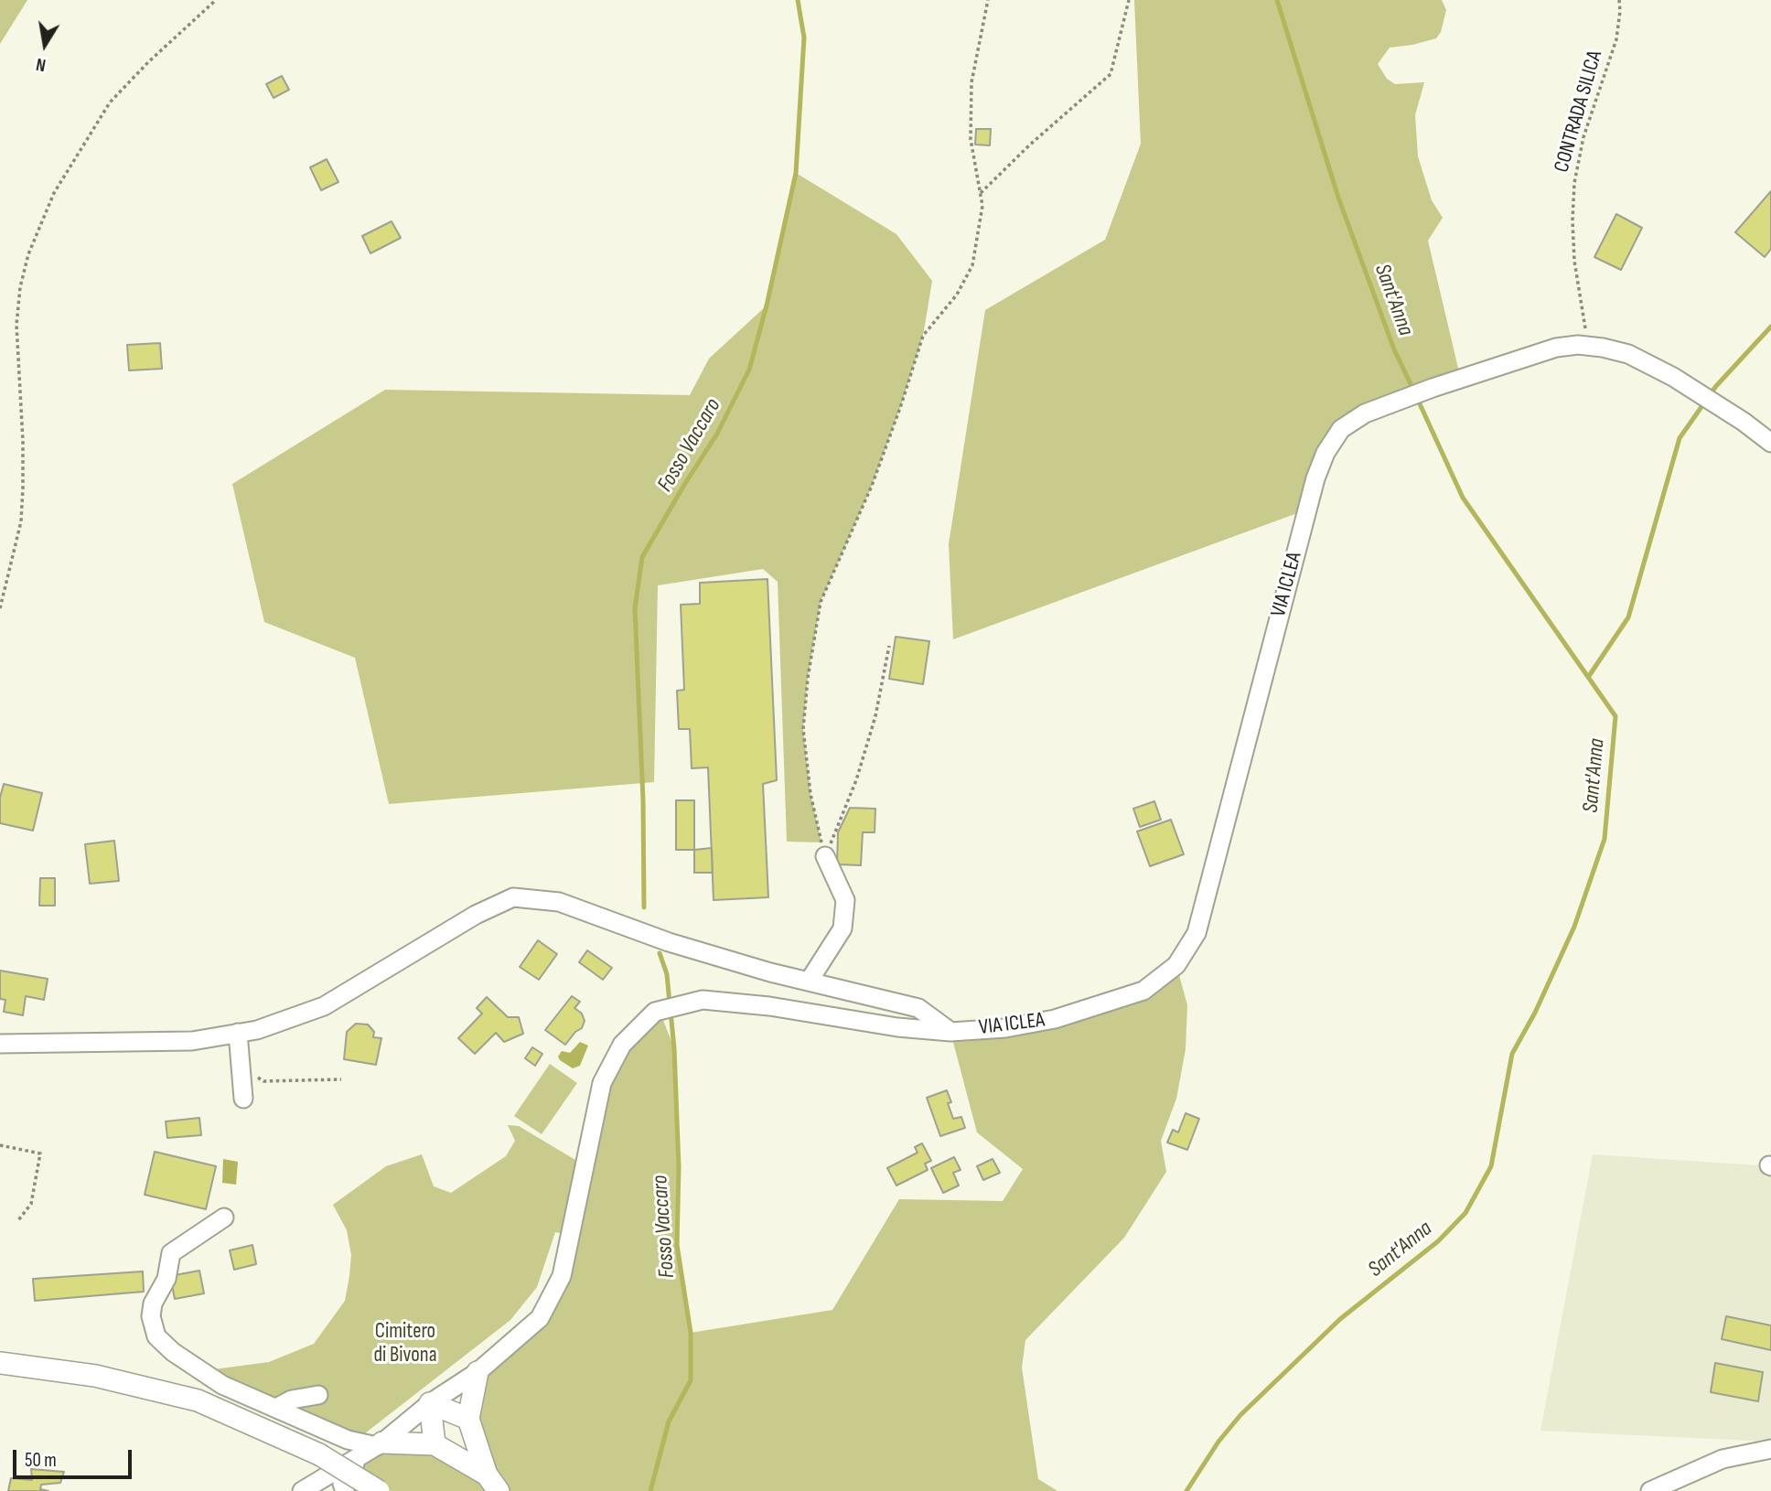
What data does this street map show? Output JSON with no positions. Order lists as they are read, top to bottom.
{
  "streets": {
    "street": ["VIA ICLEA"],
    "path": ["CONTRADA SILICA"]
  },
  "crossings": [
    ["CONTRADA SILICA", "VIA ICLEA"]
  ],
  "water": ["Sant'Anna", "Fosso Vaccaro"],
  "parks": ["Cimitero di Bivona"],
  "scale_bar": "50 m",
  "north": "bottom"
}
